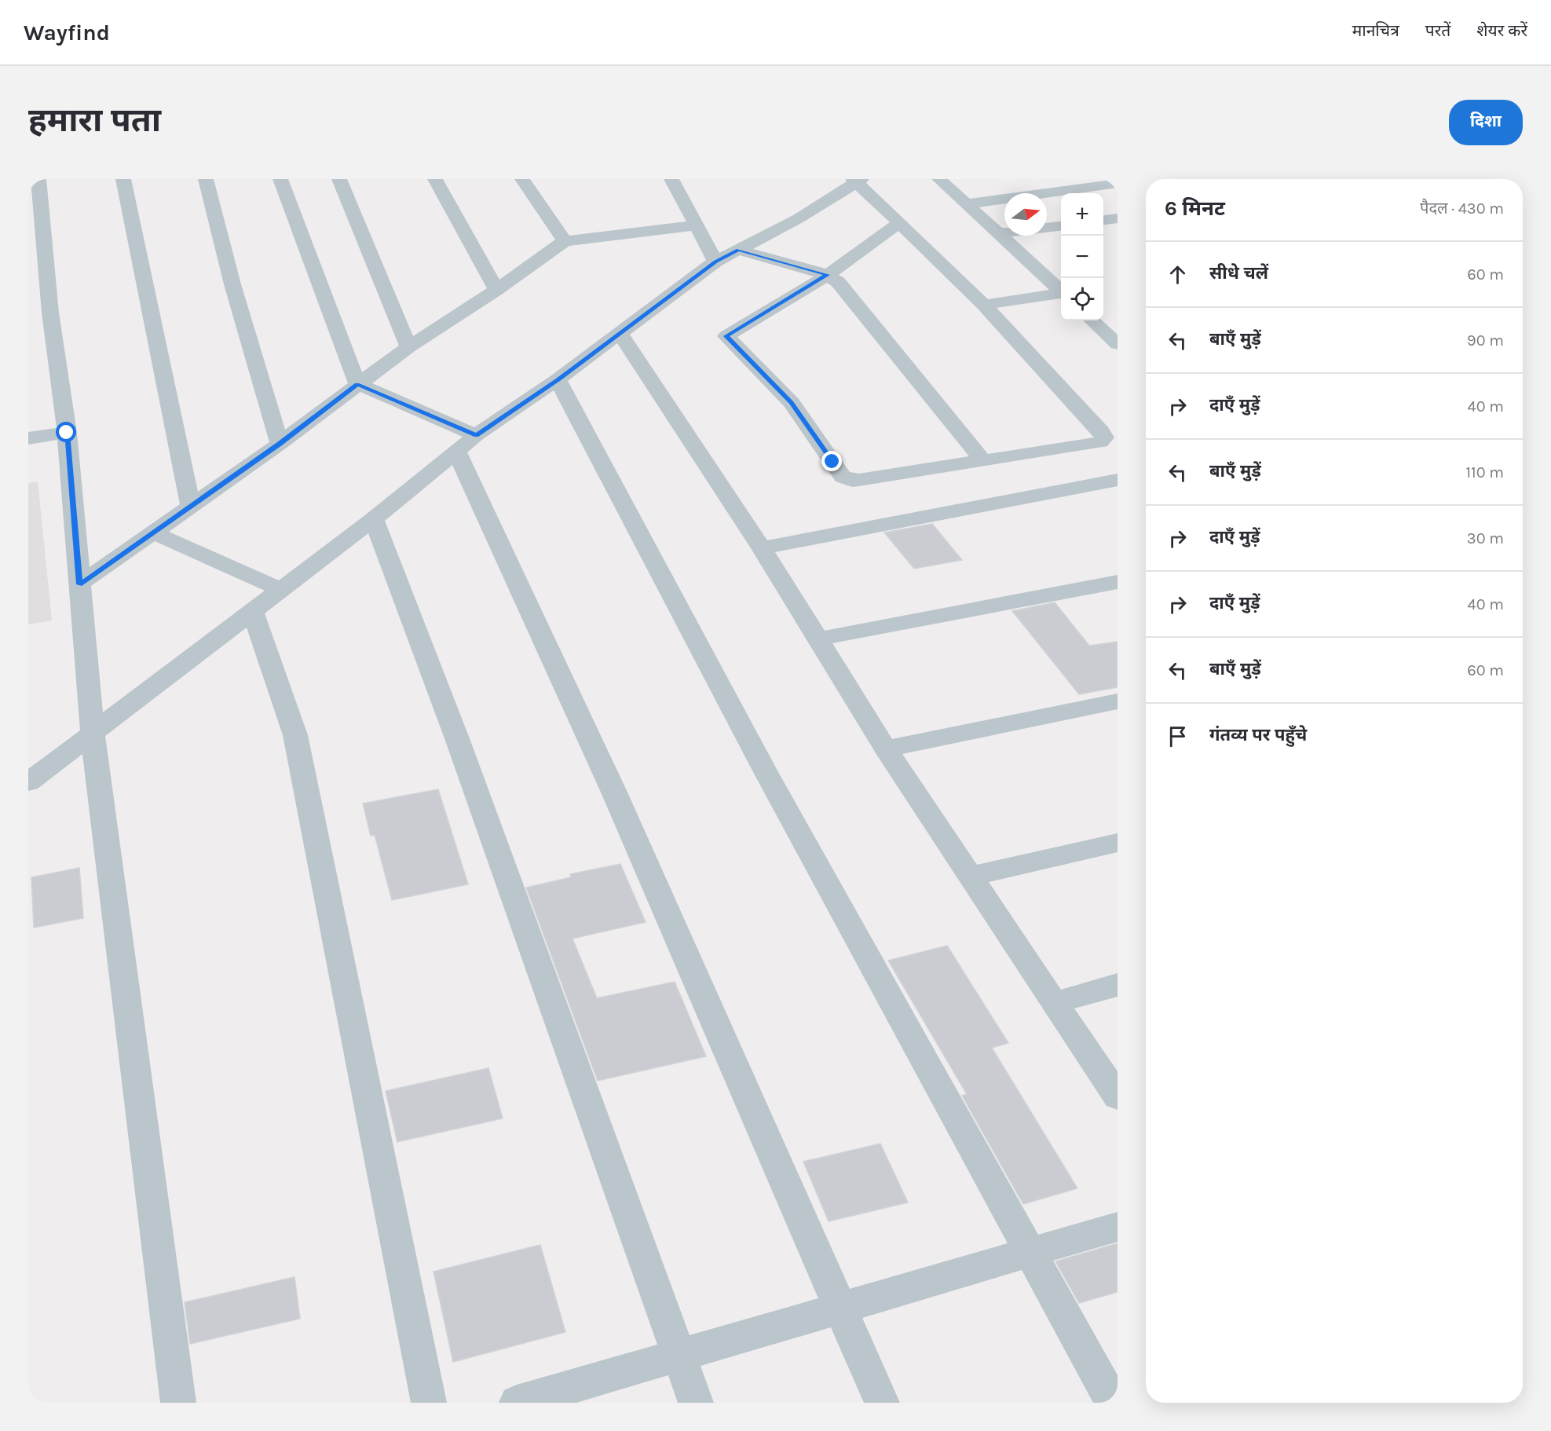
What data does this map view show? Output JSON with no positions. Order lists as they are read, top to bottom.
{
  "north": "right",
  "page": {
    "header": "Wayfind",
    "nav": ["मानचित्र", "परतें", "शेयर करें"],
    "buttons": "दिशा",
    "title": "हमारा पता",
    "heading": ["6 मिनट", "पैदल · 430 m"],
    "map_buttons": ["+", "−"],
    "list": [
      ["सीधे चलें", "60 m"],
      ["बाएँ मुड़ें", "90 m"],
      ["दाएँ मुड़ें", "40 m"],
      ["बाएँ मुड़ें", "110 m"],
      ["दाएँ मुड़ें", "30 m"],
      ["दाएँ मुड़ें", "40 m"],
      ["बाएँ मुड़ें", "60 m"],
      "गंतव्य पर पहुँचे"
    ]
  }
}
